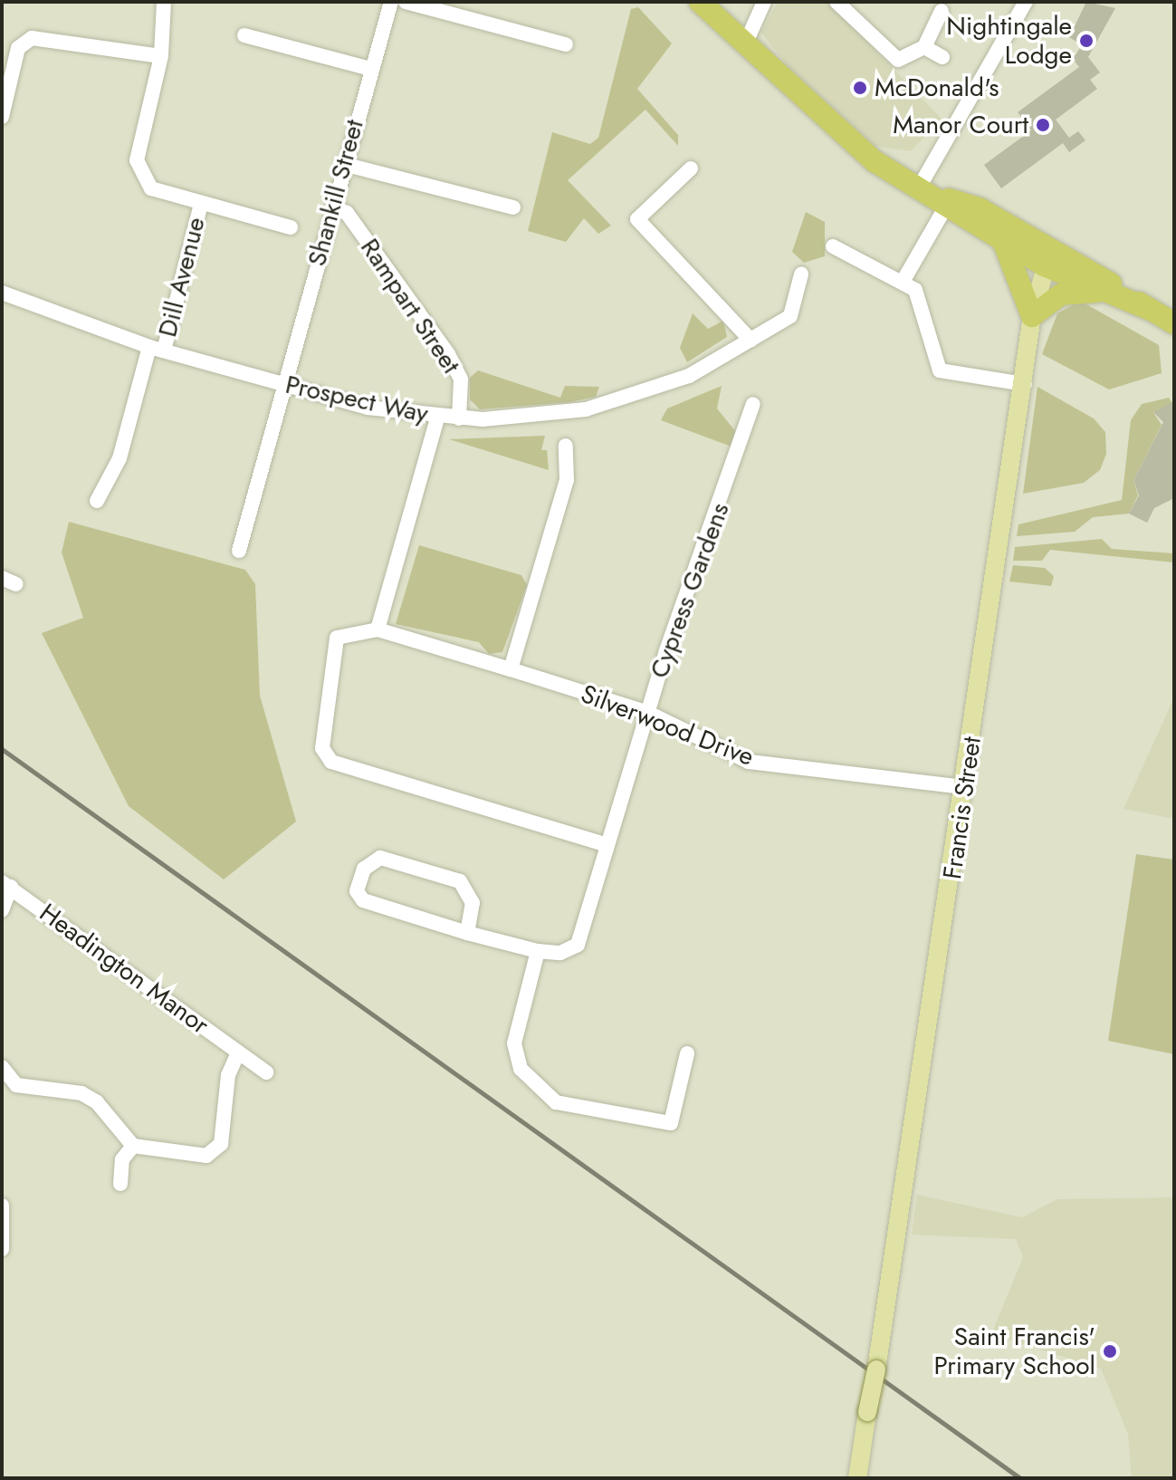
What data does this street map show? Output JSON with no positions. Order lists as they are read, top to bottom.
{
  "streets": {
    "main road": ["Francis Street"],
    "street": [
      "Shankill Street",
      "Dill Avenue",
      "Rampart Street",
      "Prospect Way",
      "Cypress Gardens",
      "Silverwood Drive",
      "Headington Manor"
    ]
  },
  "crossings": [
    ["Shankill Street", "Rampart Street"],
    ["Shankill Street", "Prospect Way"],
    ["Dill Avenue", "Prospect Way"],
    ["Rampart Street", "Prospect Way"],
    ["Cypress Gardens", "Silverwood Drive"],
    ["Silverwood Drive", "Francis Street"]
  ],
  "places": [
    "Nightingale Lodge",
    "McDonald's",
    "Manor Court",
    "Saint Francis' Primary School"
  ]
}
